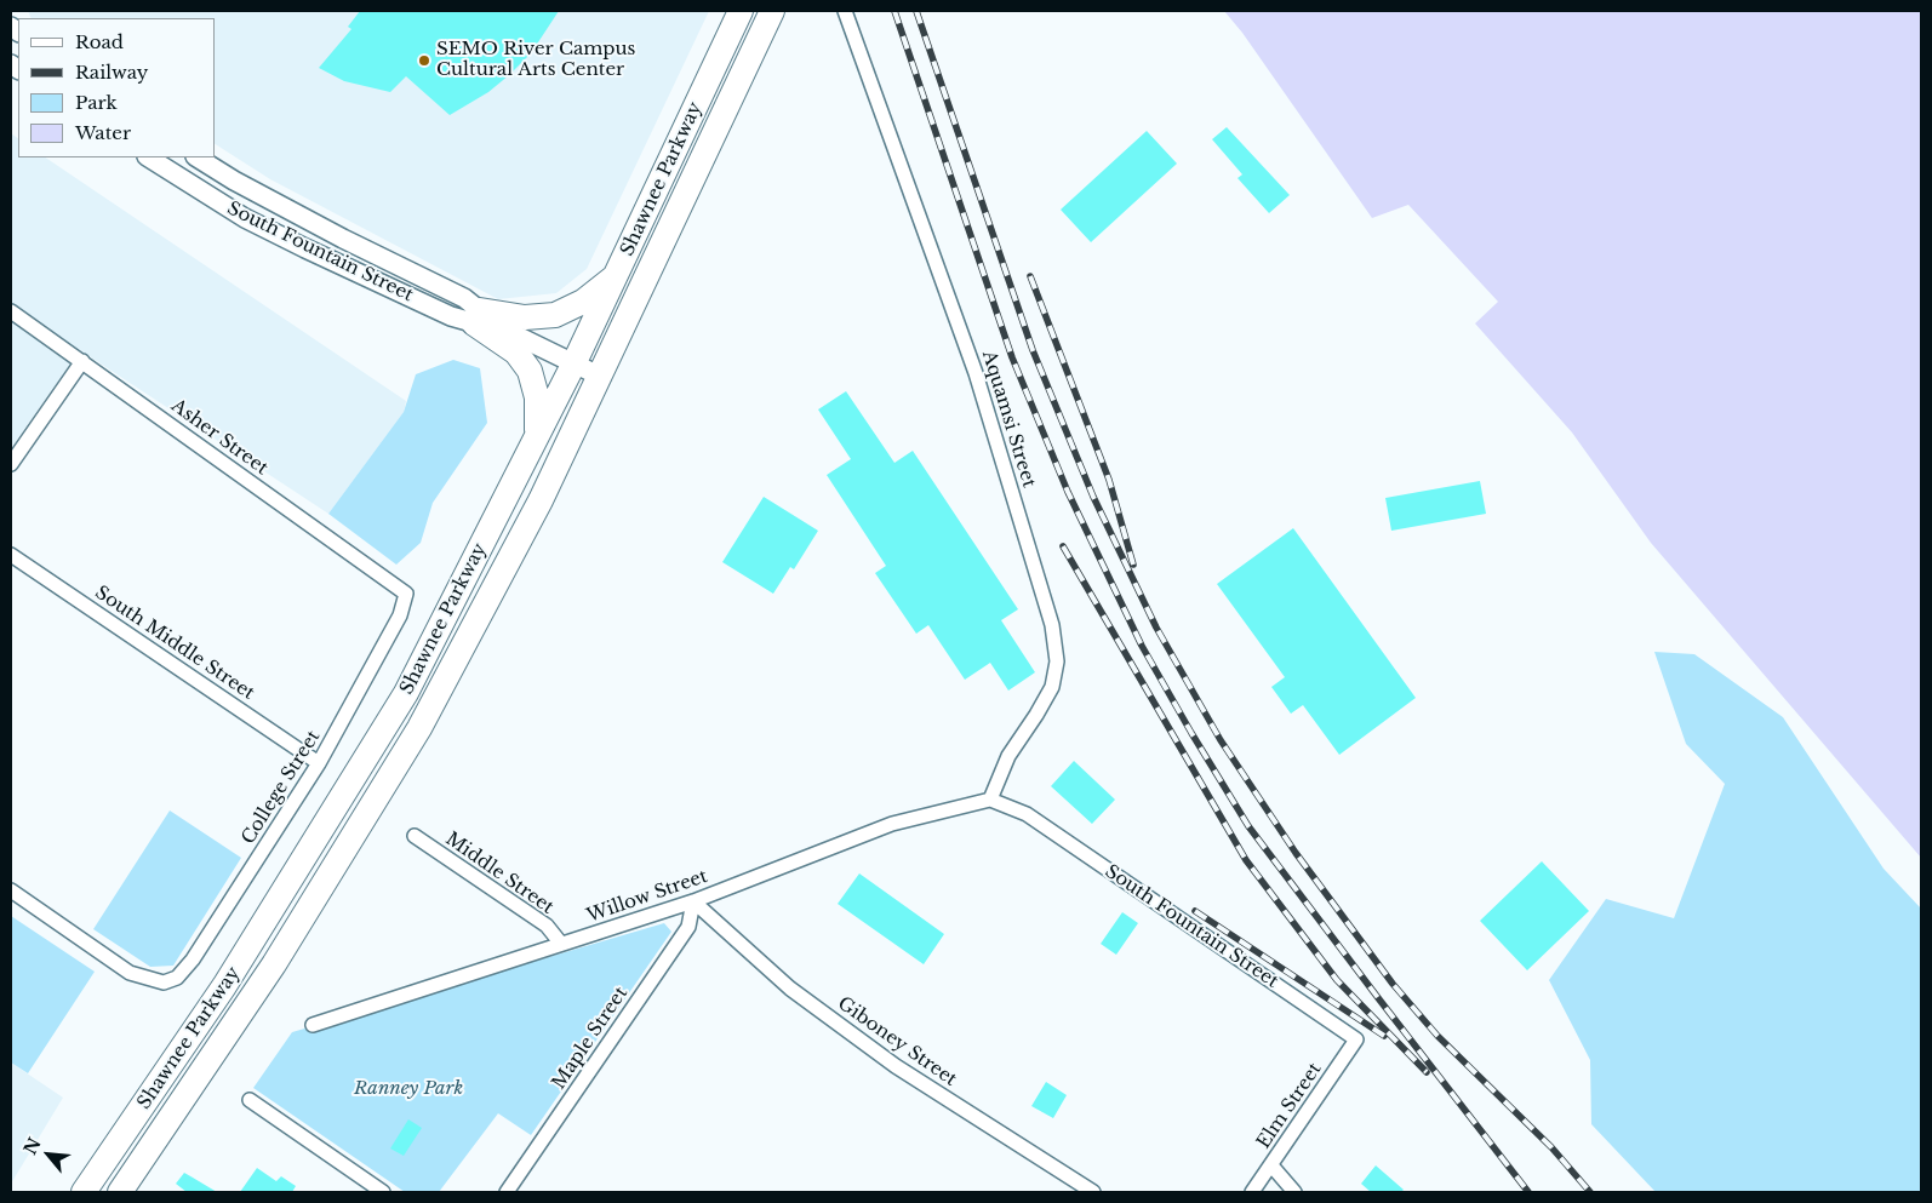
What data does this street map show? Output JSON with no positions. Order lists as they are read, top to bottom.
{
  "streets": {
    "highway": ["Shawnee Parkway"],
    "street": [
      "South Fountain Street",
      "Aquamsi Street",
      "Asher Street",
      "South Middle Street",
      "College Street",
      "Middle Street",
      "Willow Street",
      "Maple Street",
      "Giboney Street",
      "Elm Street"
    ]
  },
  "crossings": [
    ["Shawnee Parkway", "South Fountain Street"],
    ["South Fountain Street", "Aquamsi Street"],
    ["South Fountain Street", "Willow Street"],
    ["South Fountain Street", "Elm Street"],
    ["Aquamsi Street", "Willow Street"],
    ["Asher Street", "College Street"],
    ["South Middle Street", "College Street"],
    ["Middle Street", "Willow Street"],
    ["Willow Street", "Maple Street"],
    ["Willow Street", "Giboney Street"],
    ["Maple Street", "Giboney Street"]
  ],
  "parks": ["Ranney Park"],
  "places": ["SEMO River Campus Cultural Arts Center"],
  "legend": [
    "Road",
    "Railway",
    "Park",
    "Water"
  ],
  "north": "top left"
}
